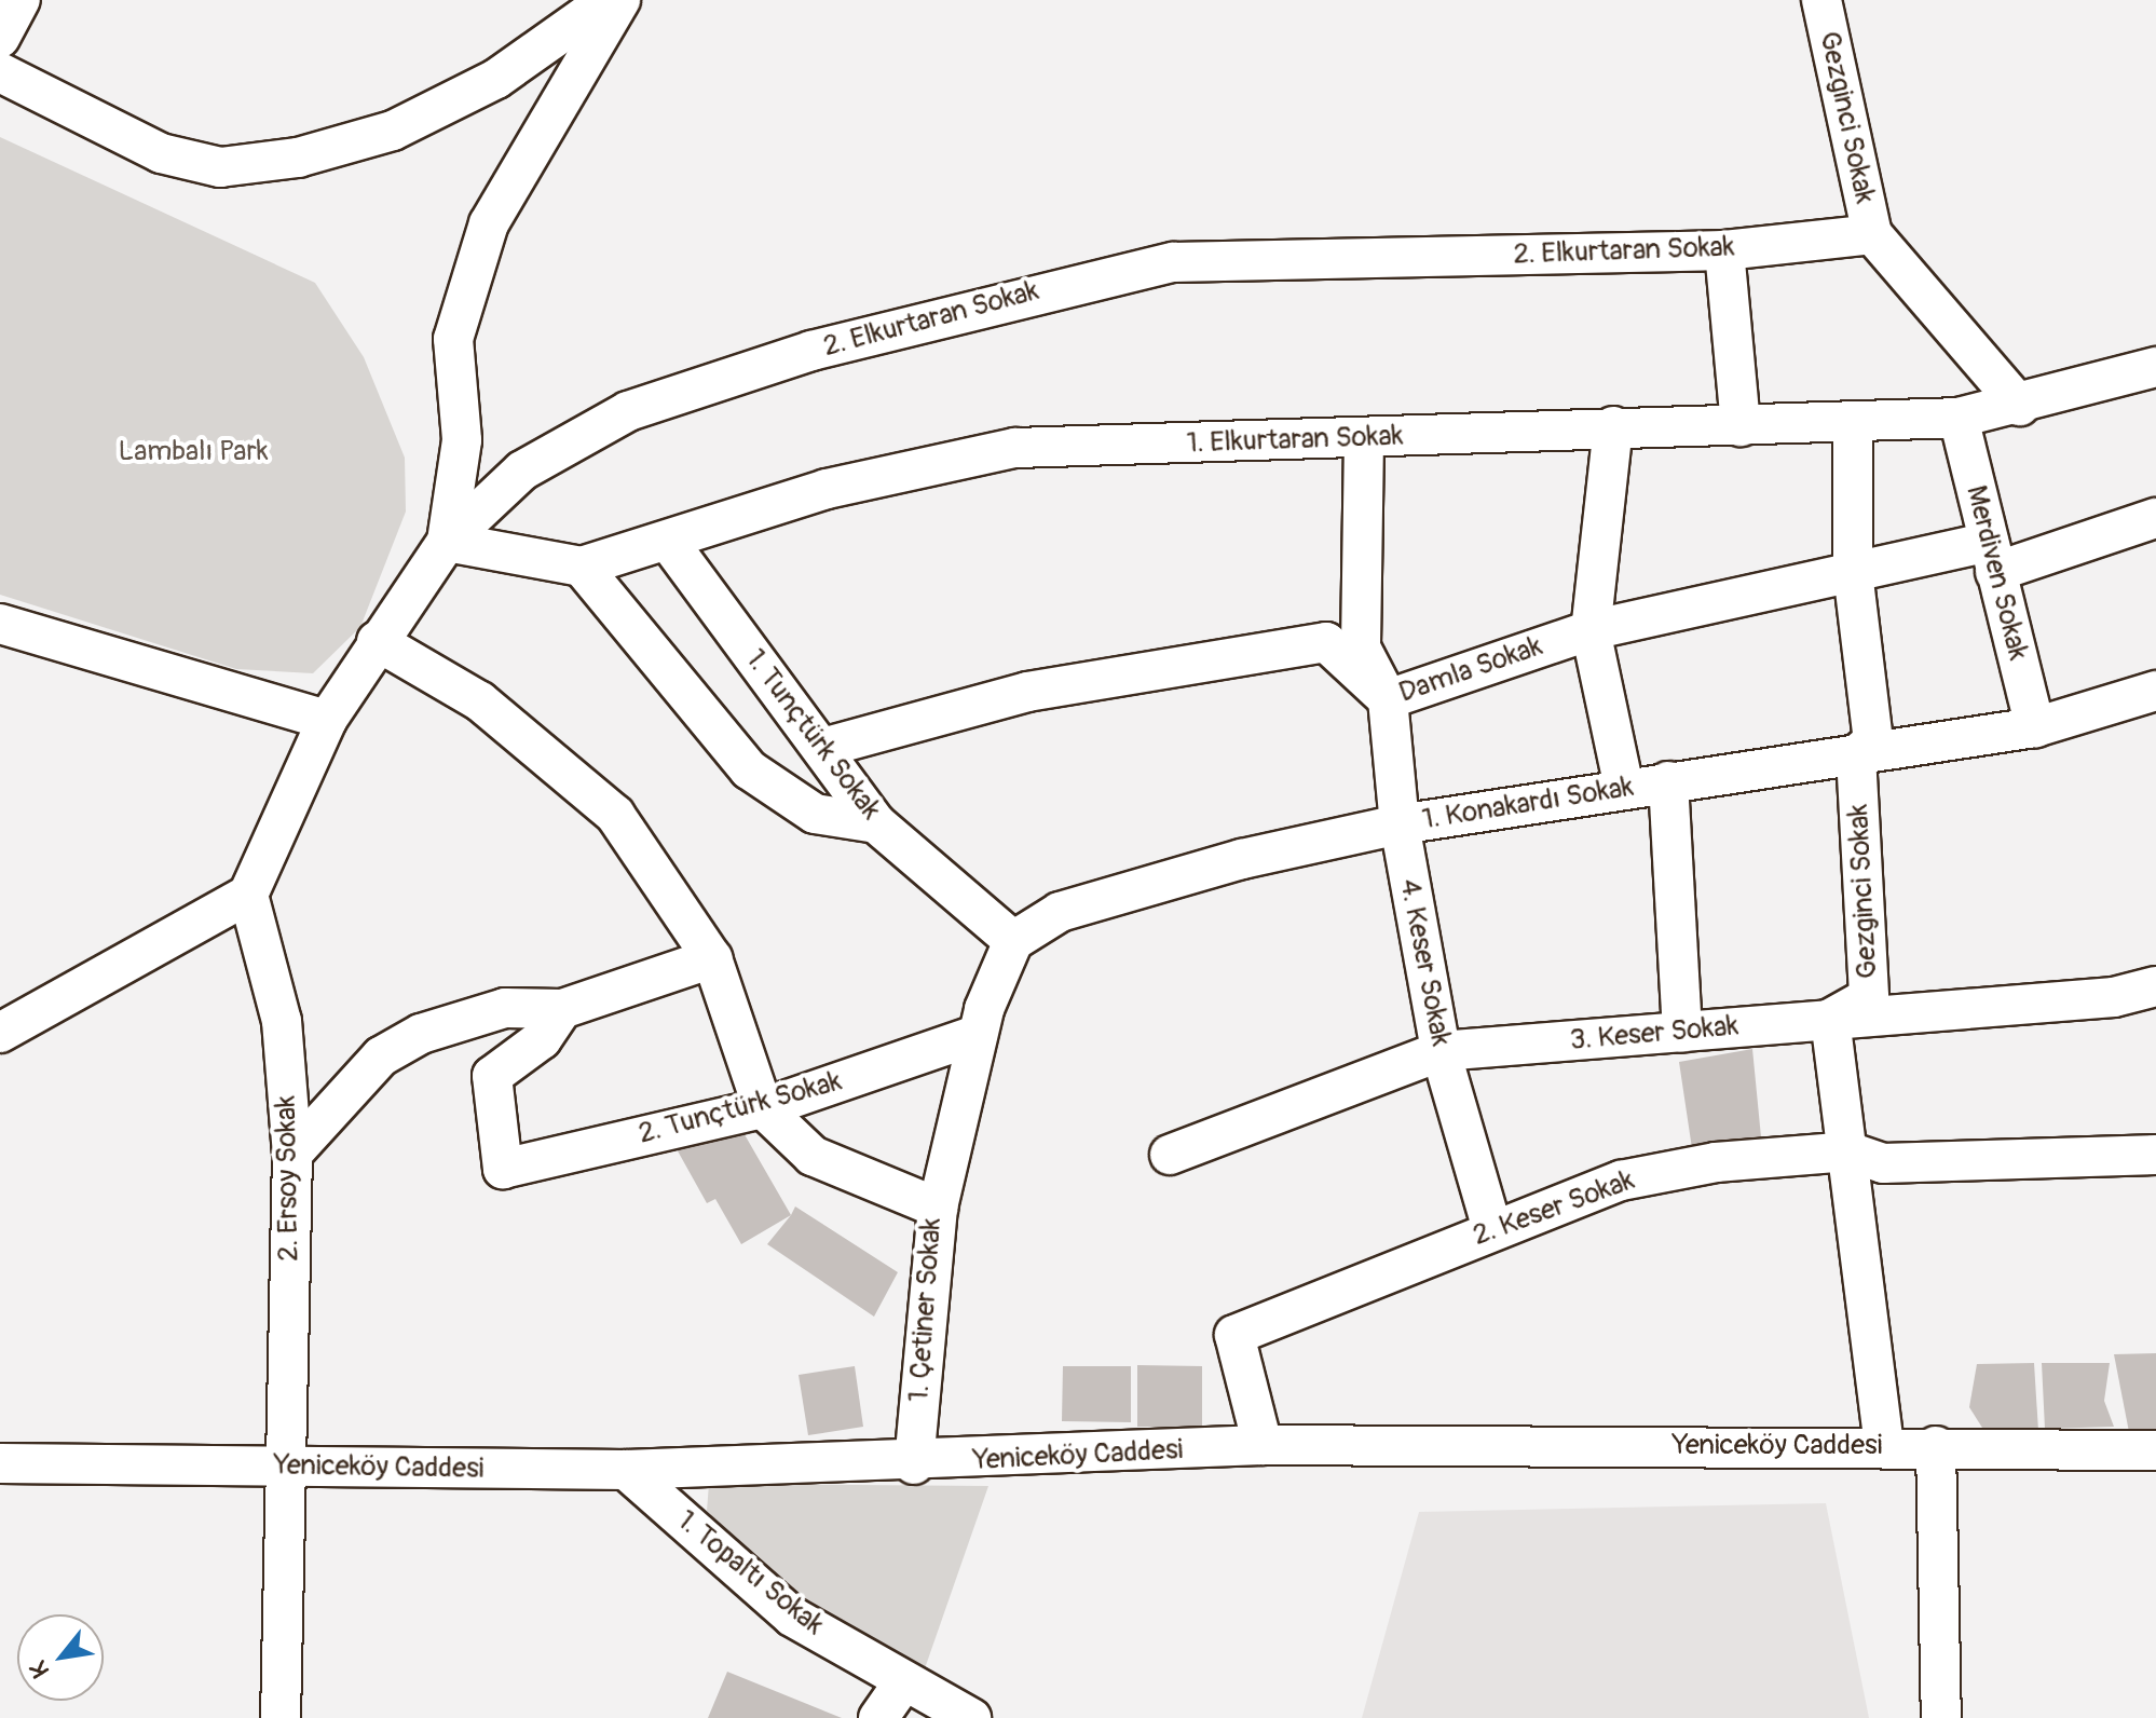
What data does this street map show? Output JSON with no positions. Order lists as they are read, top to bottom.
{
  "streets": {
    "street": [
      "Gezginci Sokak",
      "2. Elkurtaran Sokak",
      "1. Elkurtaran Sokak",
      "Merdiven Sokak",
      "Damla Sokak",
      "1. Tunçtürk Sokak",
      "1. Konakardı Sokak",
      "4. Keser Sokak",
      "3. Keser Sokak",
      "2. Tunçtürk Sokak",
      "2. Ersoy Sokak",
      "2. Keser Sokak",
      "1. Çetiner Sokak",
      "Yeniceköy Caddesi",
      "1. Topaltı Sokak"
    ]
  },
  "crossings": [
    ["Gezginci Sokak", "2. Elkurtaran Sokak"],
    ["Gezginci Sokak", "1. Elkurtaran Sokak"],
    ["Gezginci Sokak", "Damla Sokak"],
    ["Gezginci Sokak", "1. Konakardı Sokak"],
    ["Gezginci Sokak", "3. Keser Sokak"],
    ["2. Elkurtaran Sokak", "1. Elkurtaran Sokak"],
    ["2. Elkurtaran Sokak", "2. Ersoy Sokak"],
    ["2. Elkurtaran Sokak", "1. Çetiner Sokak"],
    ["1. Elkurtaran Sokak", "Merdiven Sokak"],
    ["1. Elkurtaran Sokak", "1. Tunçtürk Sokak"],
    ["1. Elkurtaran Sokak", "4. Keser Sokak"],
    ["Merdiven Sokak", "Damla Sokak"],
    ["Merdiven Sokak", "1. Konakardı Sokak"],
    ["Damla Sokak", "1. Tunçtürk Sokak"],
    ["Damla Sokak", "4. Keser Sokak"],
    ["1. Tunçtürk Sokak", "1. Konakardı Sokak"],
    ["1. Konakardı Sokak", "4. Keser Sokak"],
    ["4. Keser Sokak", "3. Keser Sokak"],
    ["4. Keser Sokak", "2. Keser Sokak"],
    ["2. Tunçtürk Sokak", "1. Çetiner Sokak"],
    ["2. Ersoy Sokak", "Yeniceköy Caddesi"],
    ["2. Keser Sokak", "Yeniceköy Caddesi"],
    ["1. Çetiner Sokak", "Yeniceköy Caddesi"],
    ["Yeniceköy Caddesi", "1. Topaltı Sokak"]
  ],
  "parks": ["Lambalı Park"],
  "north": "bottom left"
}
